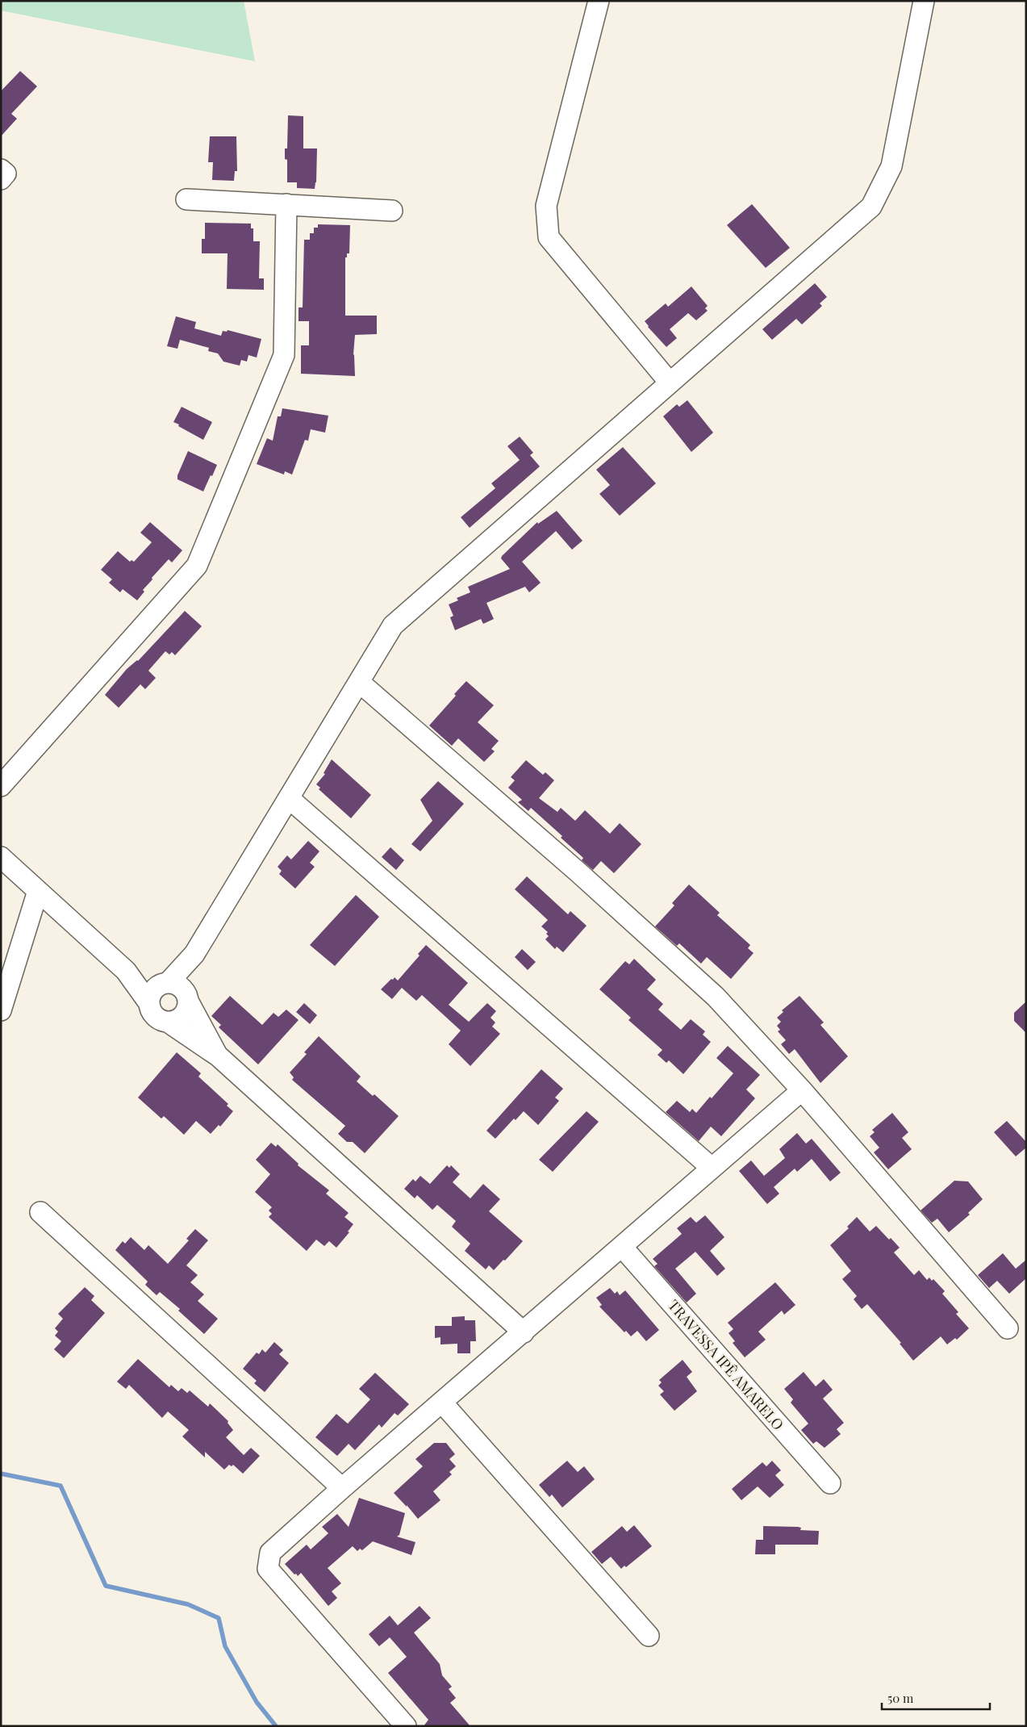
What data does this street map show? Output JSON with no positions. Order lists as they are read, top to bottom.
{
  "streets": {
    "street": ["TRAVESSA IPÊ AMARELO"]
  },
  "scale_bar": "50 m"
}
